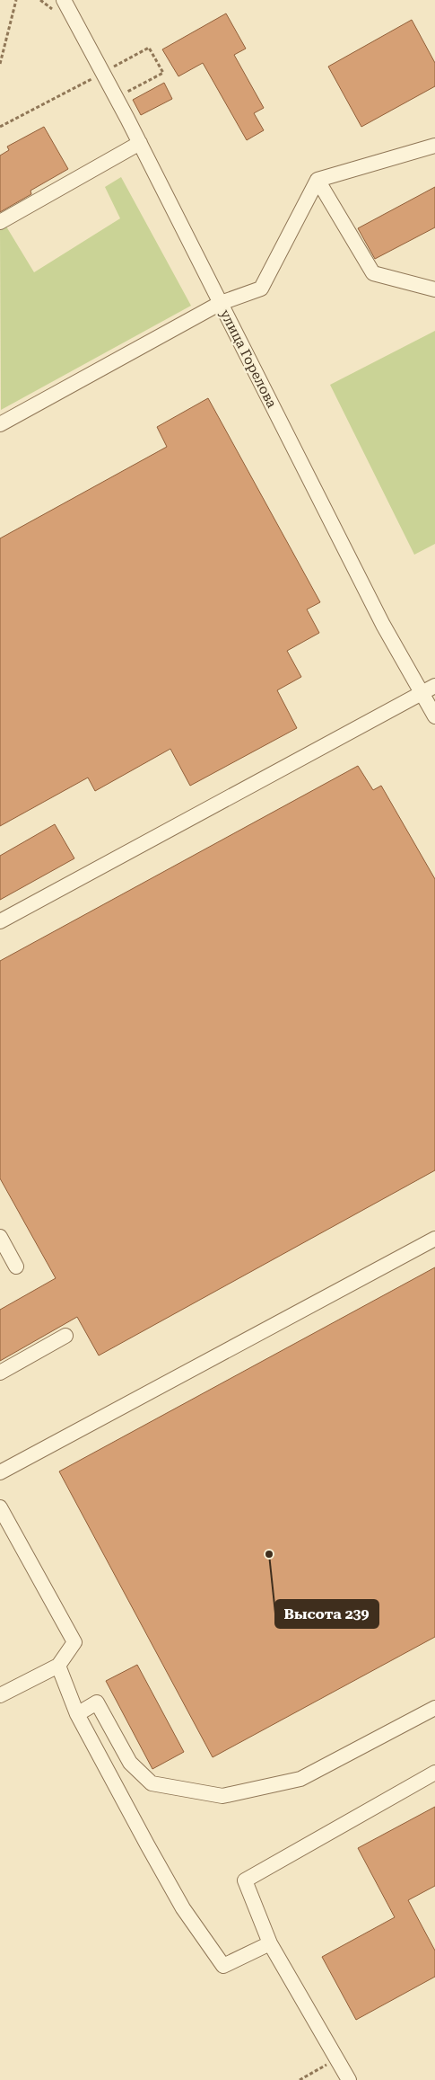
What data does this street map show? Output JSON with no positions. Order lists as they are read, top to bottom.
{
  "streets": {
    "street": ["улица Горелова"]
  },
  "places": ["Высота 239"]
}
